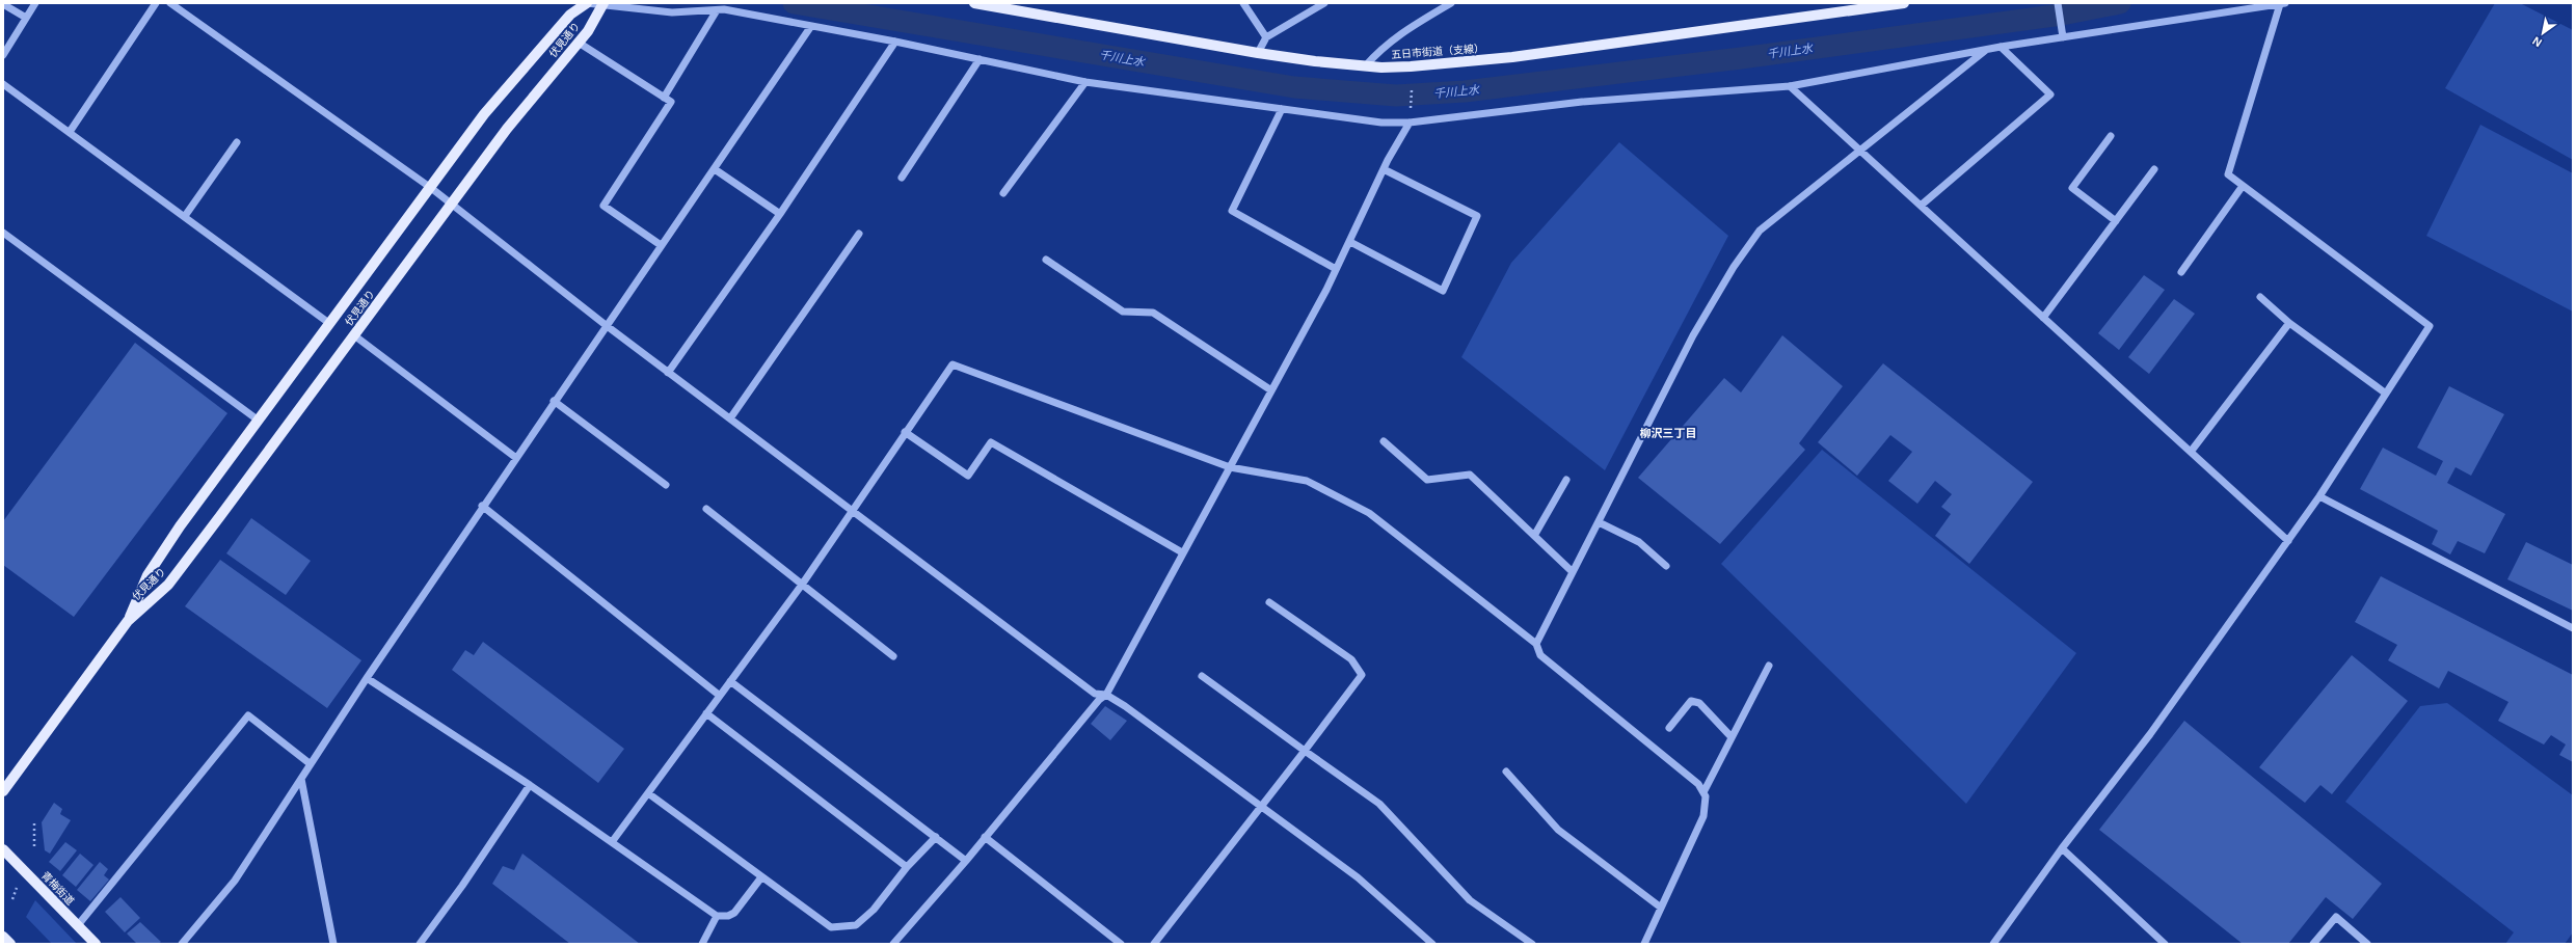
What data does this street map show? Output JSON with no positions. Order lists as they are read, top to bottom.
{
  "streets": {
    "main road": ["伏見通り", "五日市街道（支線）", "青梅街道"]
  },
  "districts": ["柳沢三丁目"],
  "water": ["千川上水"],
  "north": "bottom left"
}
